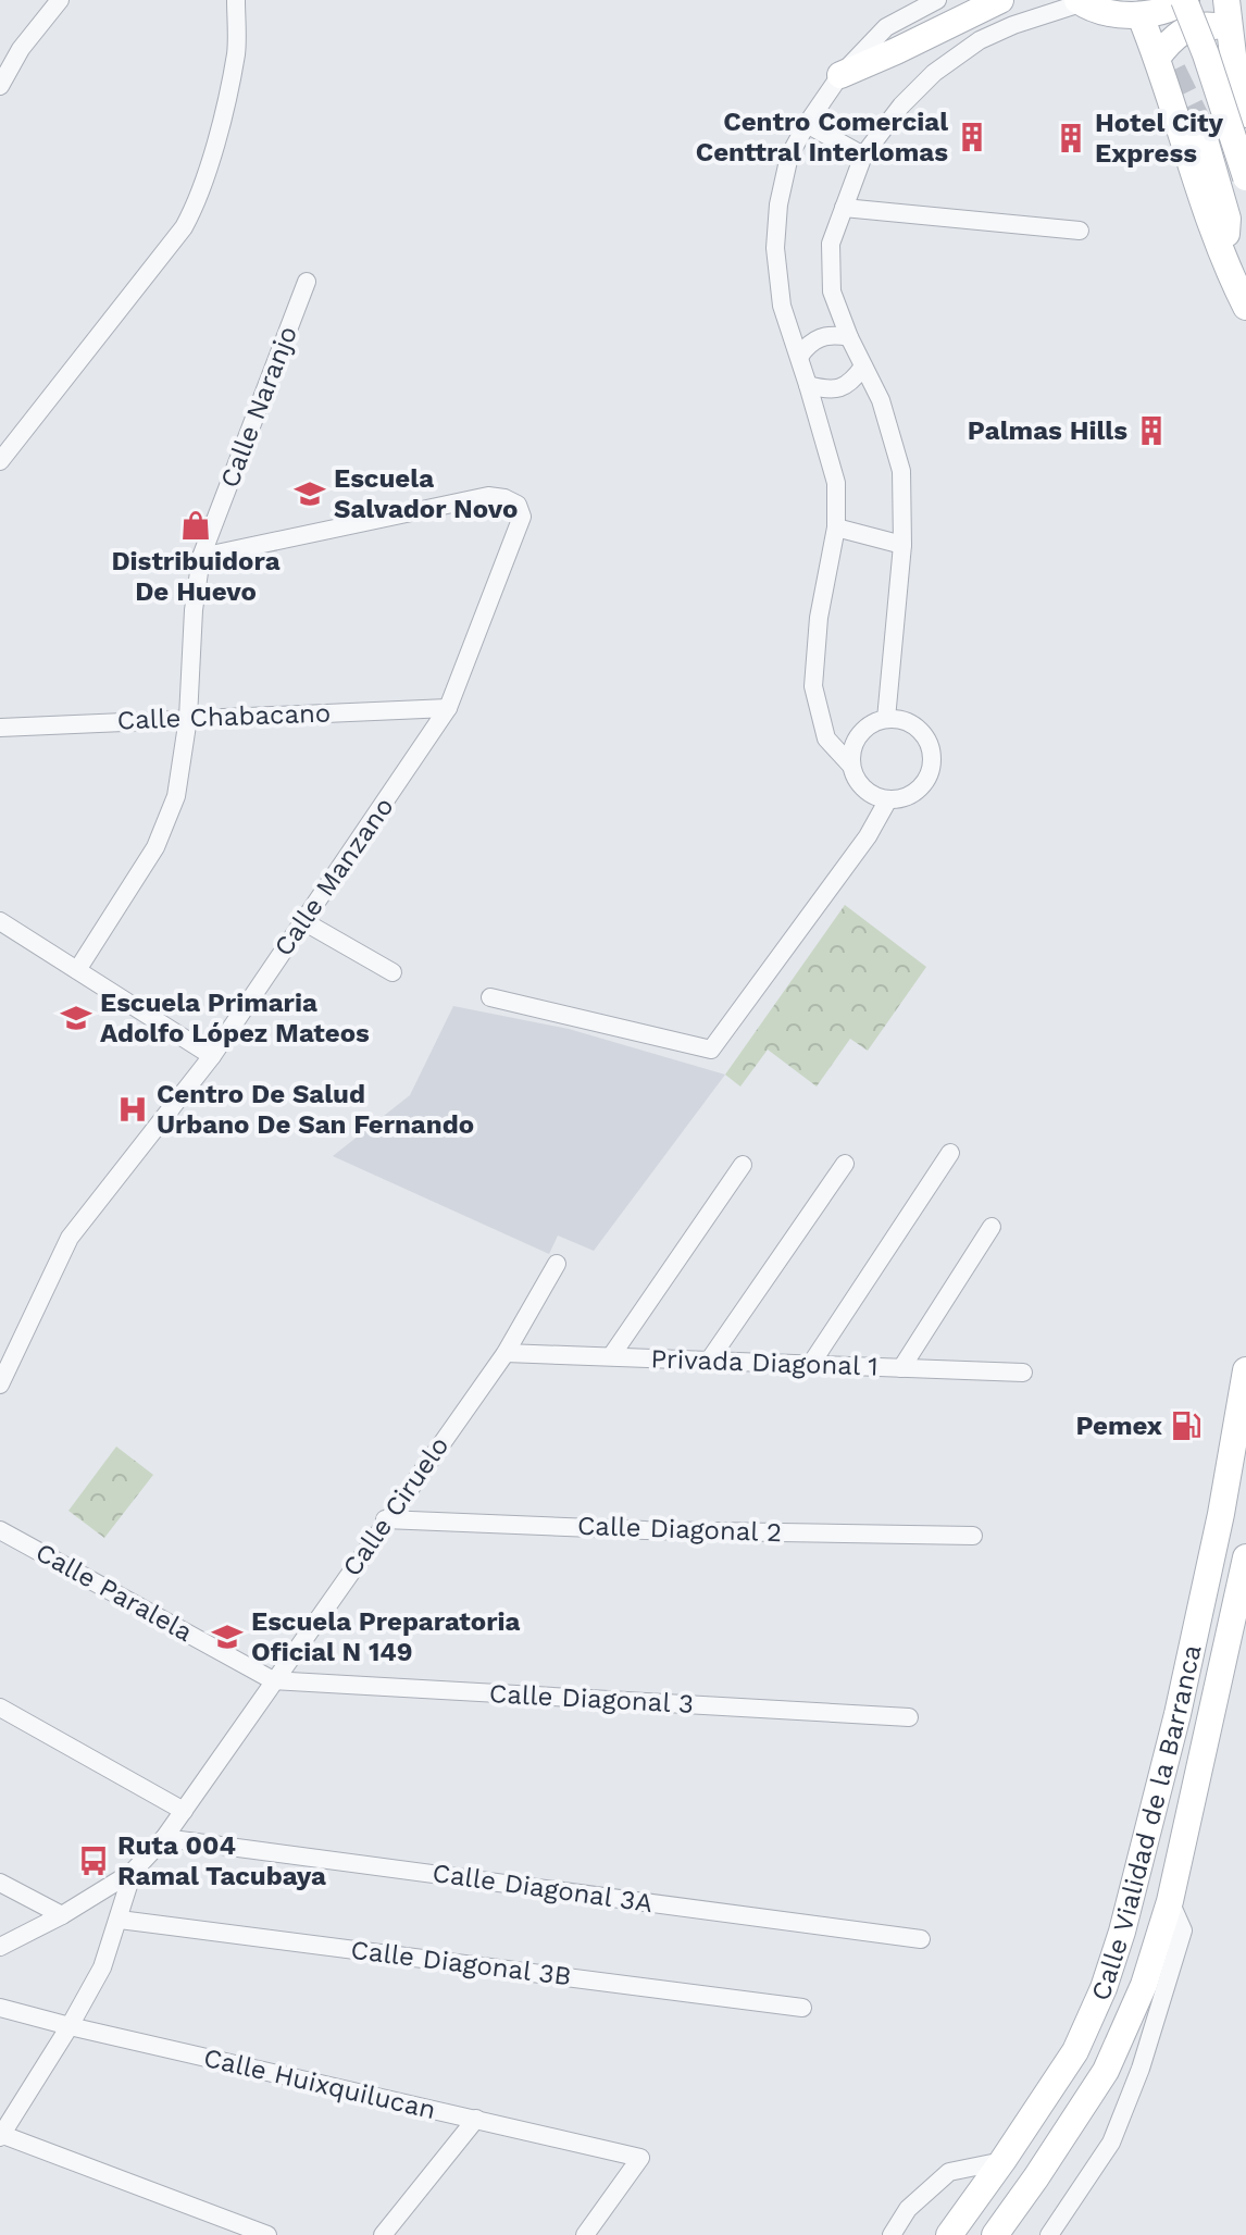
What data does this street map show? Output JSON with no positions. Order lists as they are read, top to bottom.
{
  "streets": {
    "main road": ["Calle Vialidad de la Barranca"],
    "street": [
      "Calle Naranjo",
      "Calle Chabacano",
      "Calle Manzano",
      "Privada Diagonal 1",
      "Calle Ciruelo",
      "Calle Diagonal 2",
      "Calle Paralela",
      "Calle Diagonal 3",
      "Calle Diagonal 3A",
      "Calle Diagonal 3B",
      "Calle Huixquilucan"
    ]
  },
  "crossings": [
    ["Calle Naranjo", "Calle Chabacano"],
    ["Calle Naranjo", "Calle Manzano"],
    ["Calle Chabacano", "Calle Manzano"],
    ["Privada Diagonal 1", "Calle Ciruelo"],
    ["Calle Ciruelo", "Calle Diagonal 2"],
    ["Calle Ciruelo", "Calle Paralela"],
    ["Calle Ciruelo", "Calle Diagonal 3"],
    ["Calle Ciruelo", "Calle Diagonal 3A"],
    ["Calle Paralela", "Calle Diagonal 3"]
  ],
  "places": {
    "building": ["Centro Comercial Centtral Interlomas", "Hotel City Express", "Palmas Hills"],
    "school or university": ["Escuela Salvador Novo", "Escuela Primaria Adolfo López Mateos", "Escuela Preparatoria Oficial N 149"],
    "shop": ["Distribuidora De Huevo"],
    "hospital": ["Centro De Salud Urbano De San Fernando"],
    "fuel station": ["Pemex"],
    "bus stop": ["Ruta 004 Ramal Tacubaya"]
  }
}
